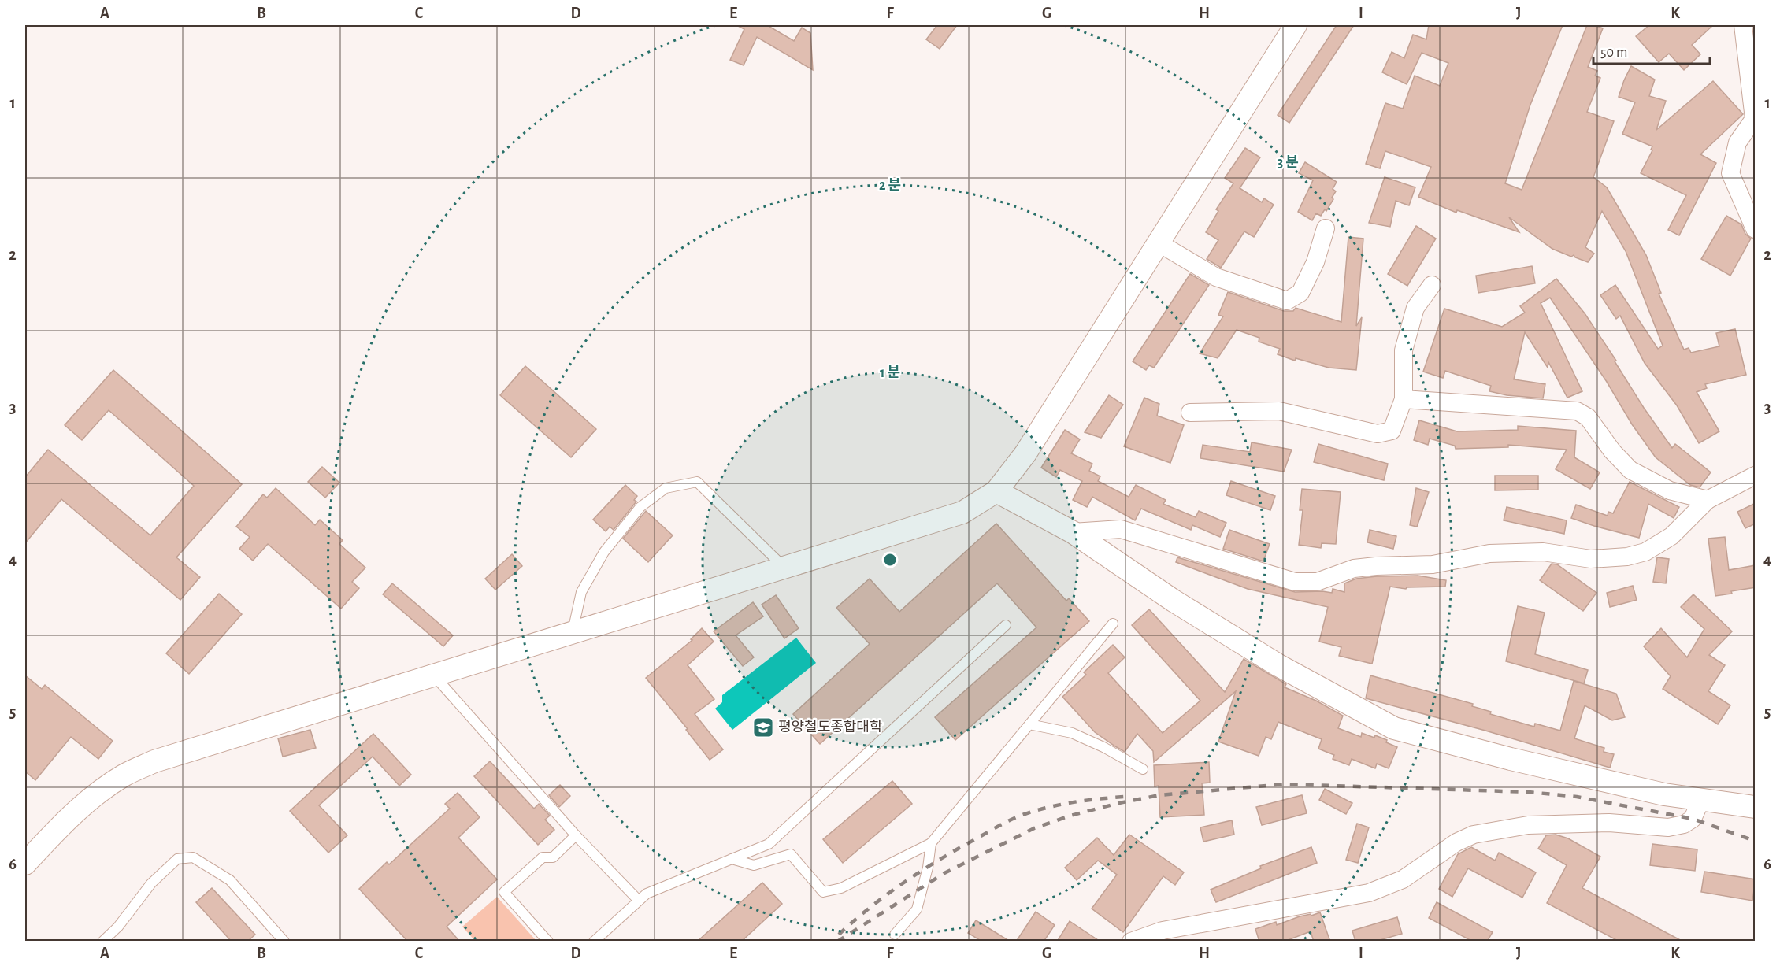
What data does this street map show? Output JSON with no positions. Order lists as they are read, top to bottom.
{
  "places": {
    "school or university": ["평양철도종합대학"]
  },
  "scale_bar": "50 m",
  "grid": {
    "columns": [
      "A",
      "B",
      "C",
      "D",
      "E",
      "F",
      "G",
      "H",
      "I",
      "J",
      "K"
    ],
    "rows": [
      "1",
      "2",
      "3",
      "4",
      "5",
      "6"
    ]
  },
  "rings": ["3 분", "2 분", "1 분"]
}
